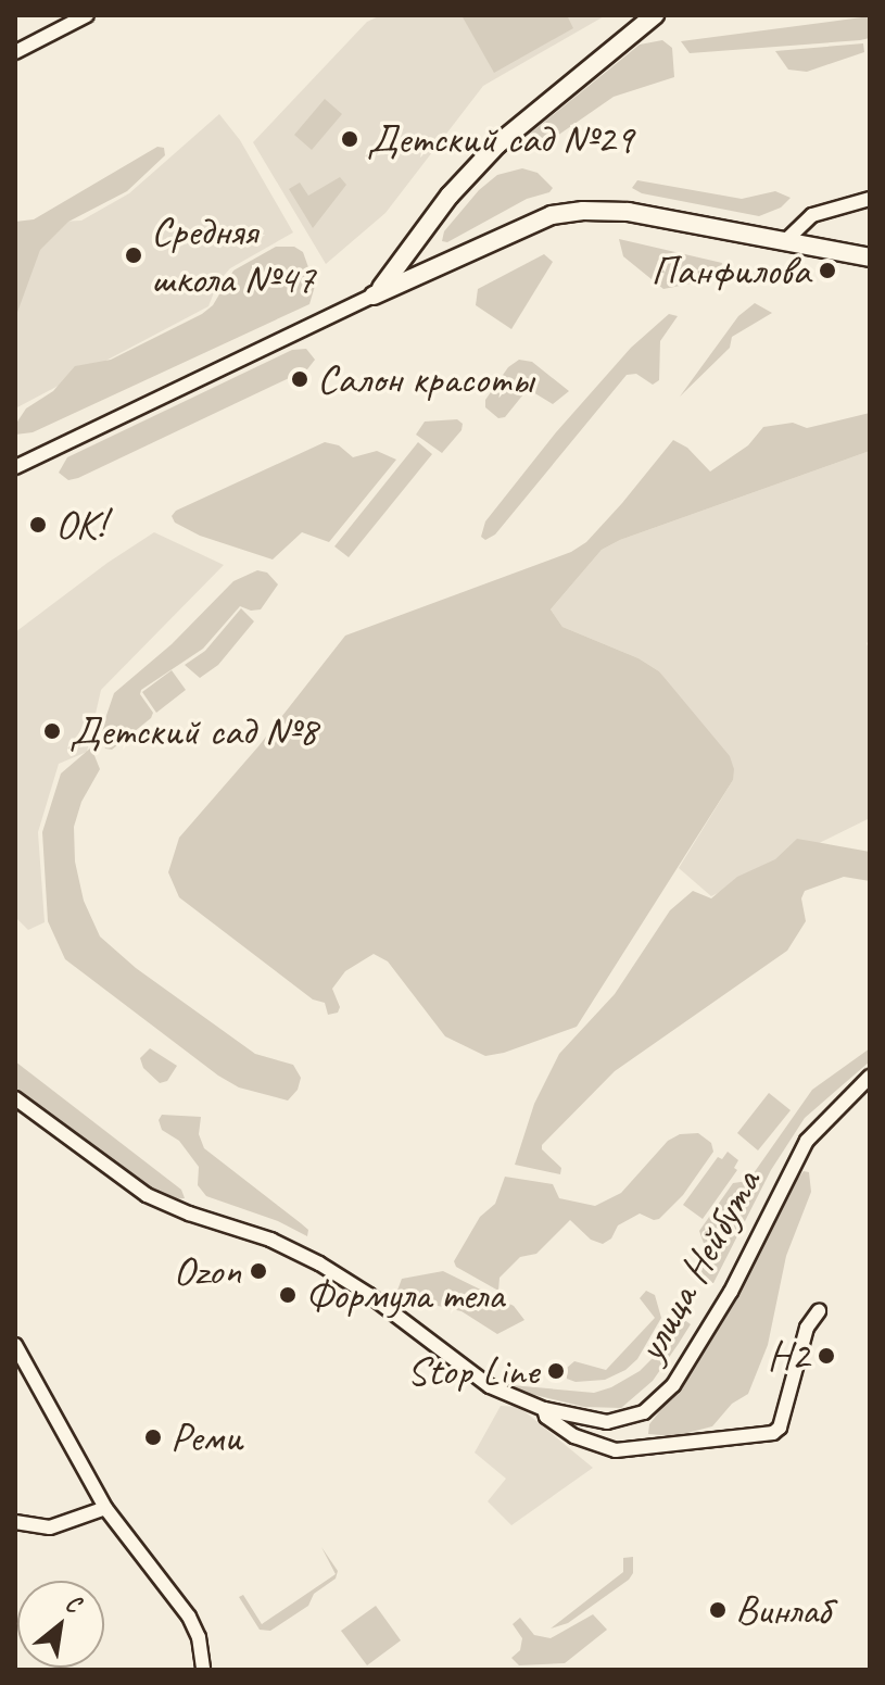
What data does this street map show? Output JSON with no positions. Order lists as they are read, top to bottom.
{
  "streets": {
    "street": ["улица Нейбута"]
  },
  "places": [
    "Детский сад №29",
    "Средняя школа №47",
    "Панфилова",
    "Салон красоты",
    "ОК!",
    "Детский сад №8",
    "Ozon",
    "Формула тела",
    "H2",
    "Stop Line",
    "Реми",
    "Винлаб"
  ],
  "north": "top right"
}
